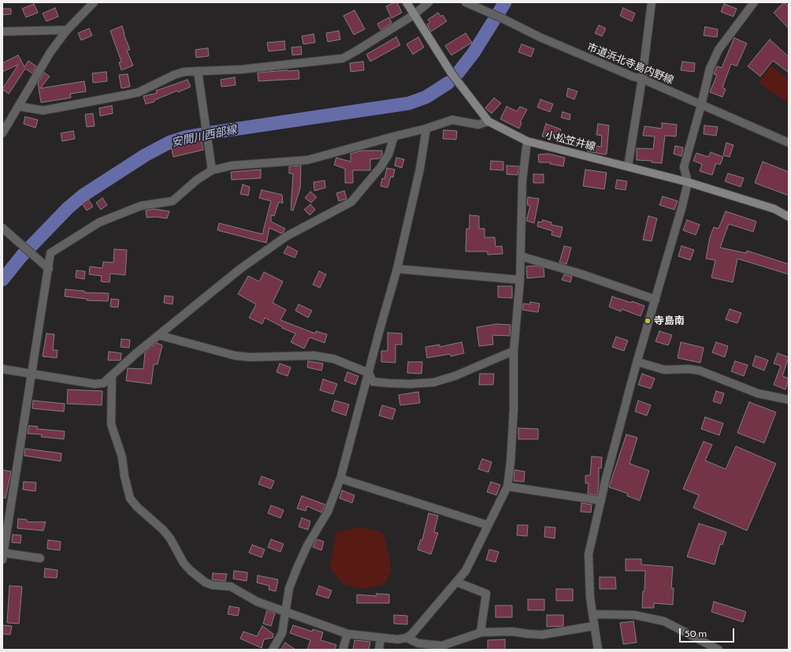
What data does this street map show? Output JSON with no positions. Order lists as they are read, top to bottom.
{
  "streets": {
    "main road": ["小松笠井線"],
    "street": ["市道浜北寺島内野線"]
  },
  "water": ["安間川西部線"],
  "places": ["寺島南"],
  "scale_bar": "50 m"
}
